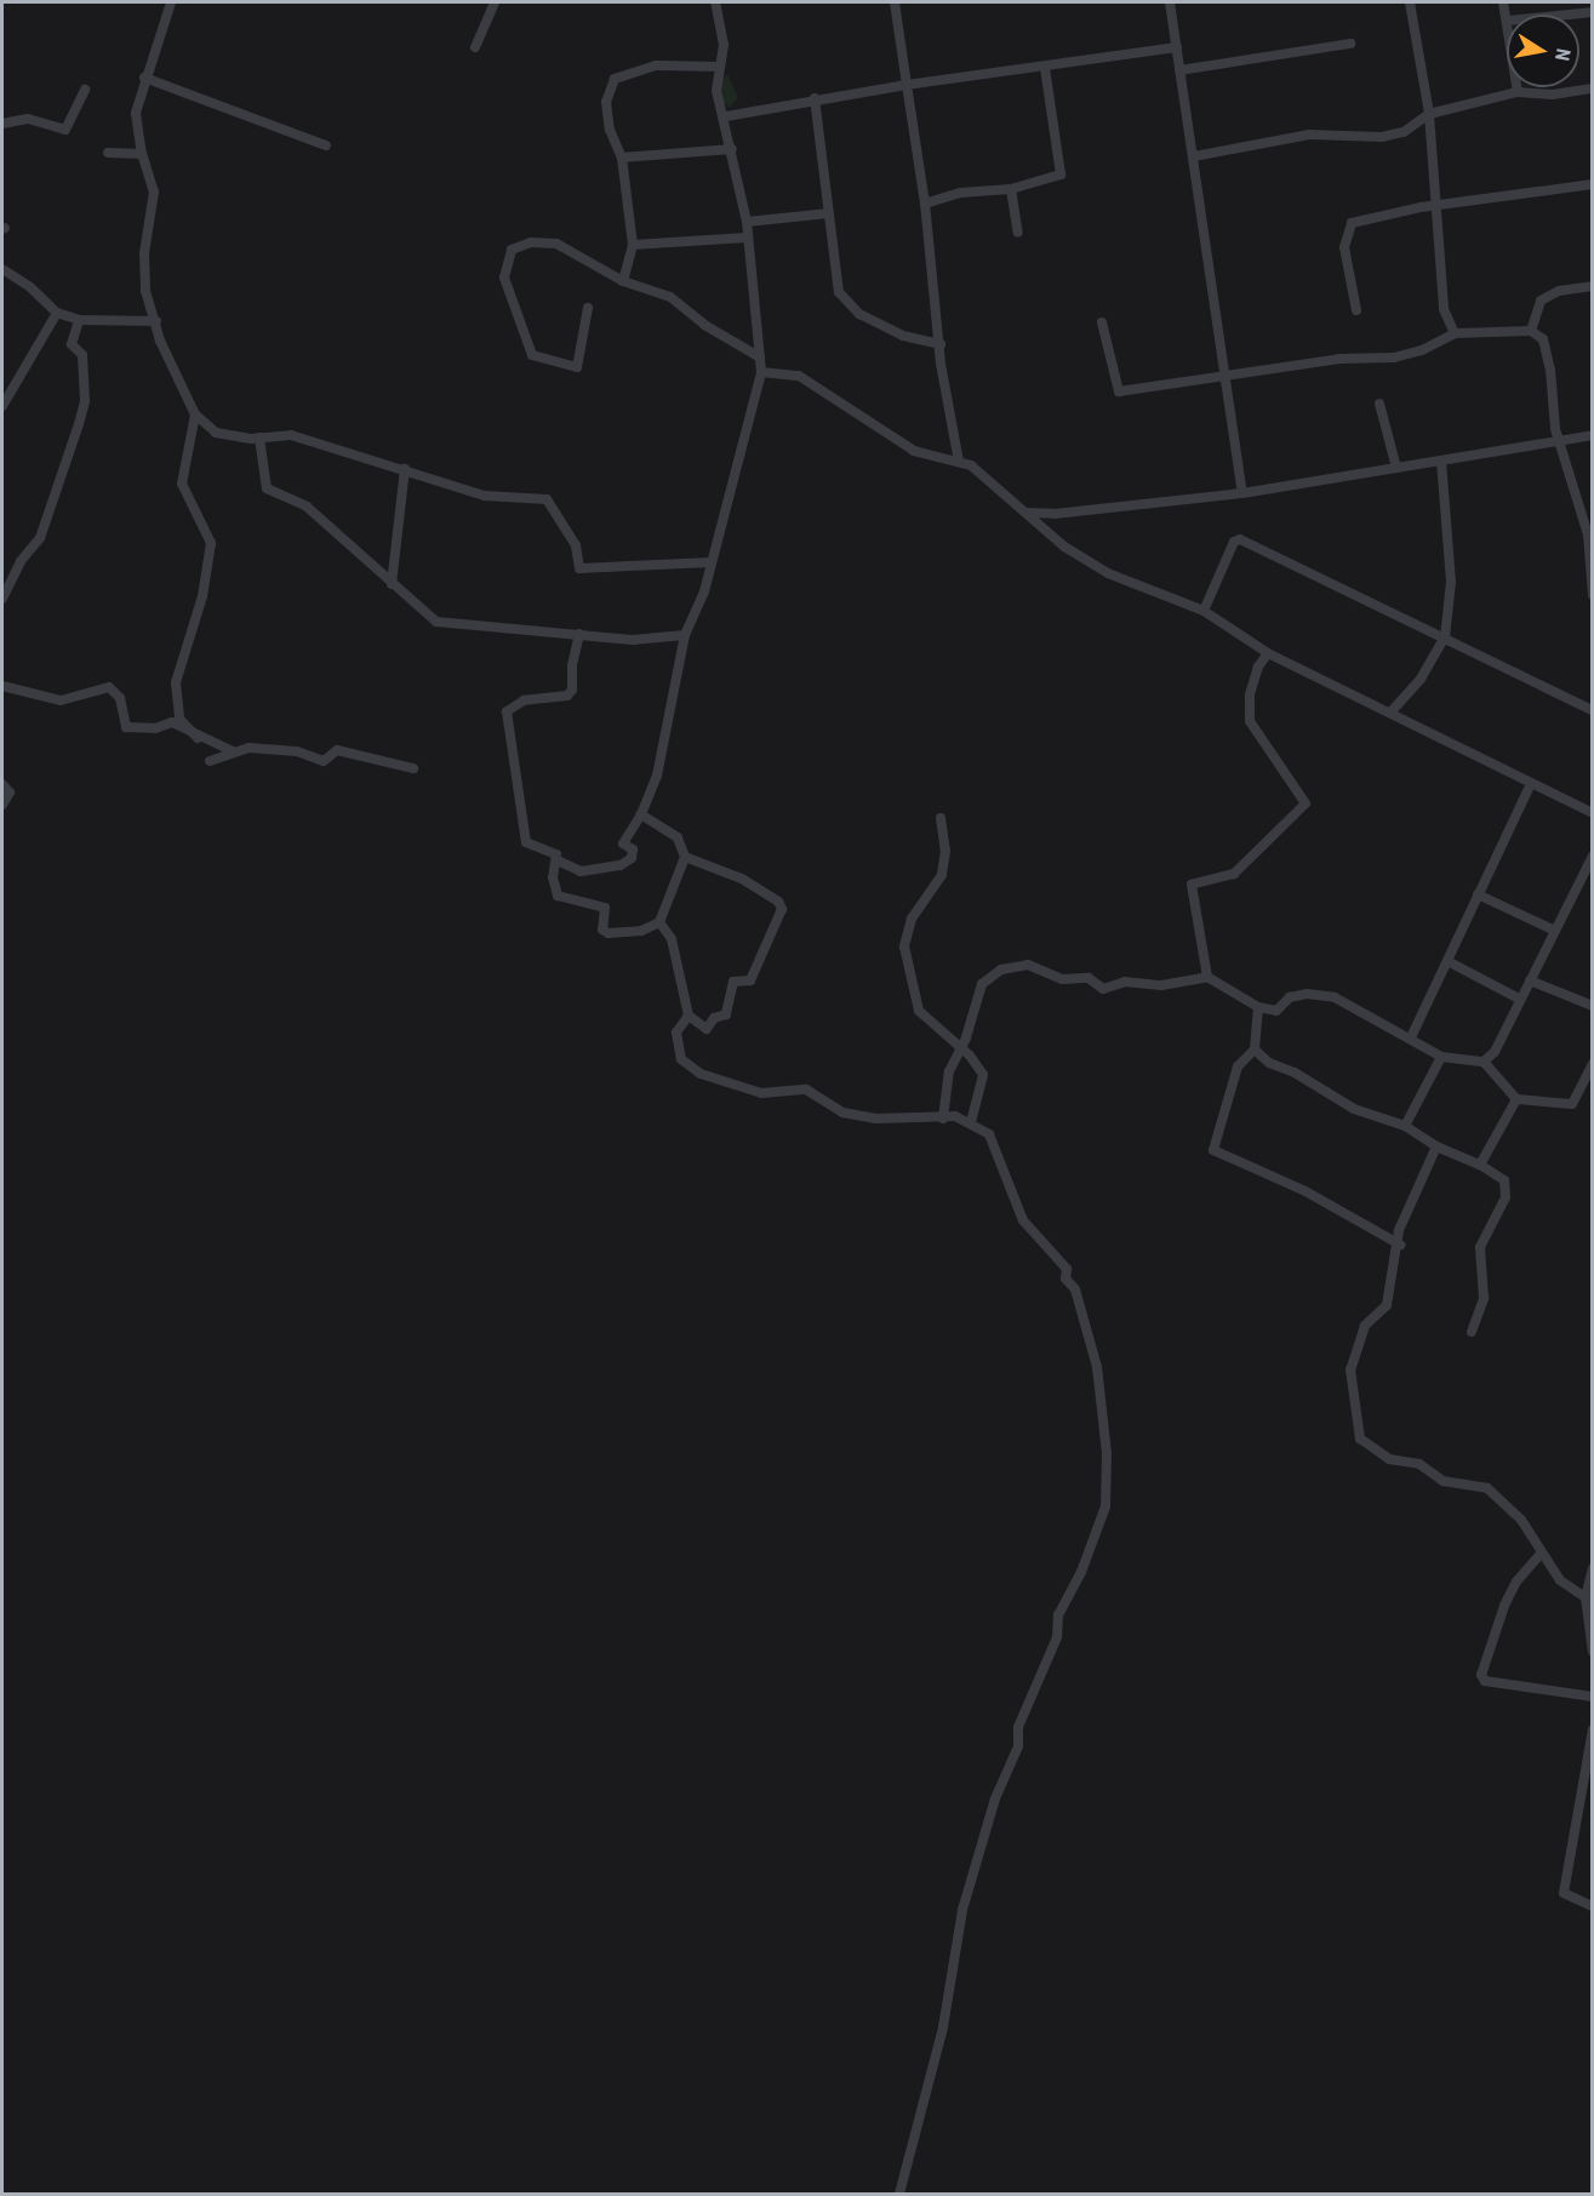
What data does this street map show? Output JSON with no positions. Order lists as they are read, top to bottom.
{
  "north": "right"
}
